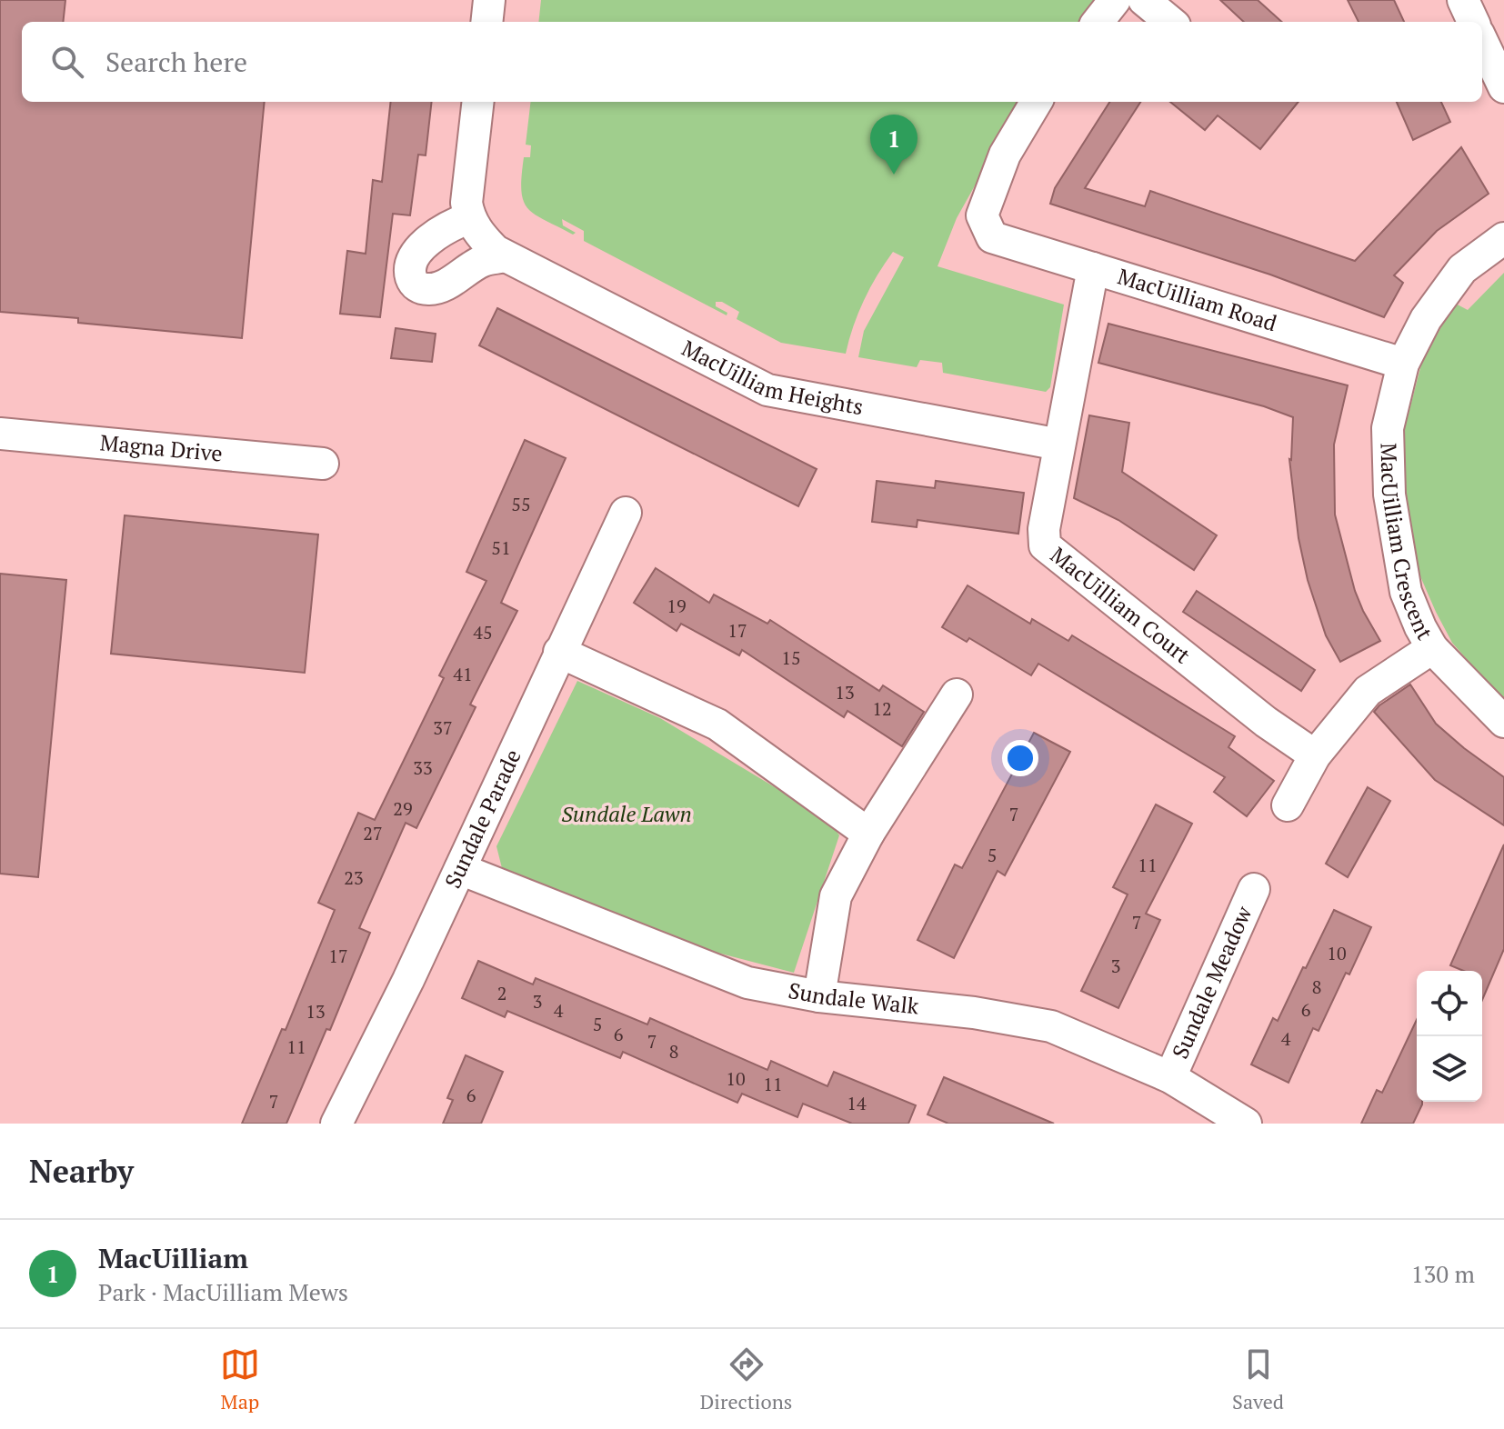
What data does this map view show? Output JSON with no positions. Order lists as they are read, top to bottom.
{
  "streets": {
    "street": [
      "MacUilliam Road",
      "MacUilliam Heights",
      "Magna Drive",
      "MacUilliam Crescent",
      "MacUilliam Court",
      "Sundale Parade",
      "Sundale Meadow",
      "Sundale Walk"
    ]
  },
  "crossings": [
    ["MacUilliam Road", "MacUilliam Crescent"],
    ["MacUilliam Road", "MacUilliam Court"],
    ["MacUilliam Heights", "MacUilliam Court"],
    ["Sundale Parade", "Sundale Walk"],
    ["Sundale Meadow", "Sundale Walk"]
  ],
  "parks": ["Sundale Lawn"],
  "house_numbers": [
    "55",
    "51",
    "19",
    "17",
    "45",
    "15",
    "41",
    "13",
    "12",
    "37",
    "33",
    "29",
    "7",
    "27",
    "5",
    "11",
    "23",
    "7",
    "10",
    "17",
    "3",
    "8",
    "2",
    "3",
    "6",
    "4",
    "13",
    "5",
    "6",
    "4",
    "7",
    "11",
    "8",
    "10",
    "11",
    "6",
    "7",
    "14"
  ],
  "page": {
    "search": "Search here",
    "pins": "1",
    "heading": "Nearby",
    "list": [
      {
        "mark": "1",
        "name": "MacUilliam",
        "note": "Park · MacUilliam Mews",
        "value": "130 m"
      }
    ],
    "nav": ["Map", "Directions", "Saved"]
  }
}
